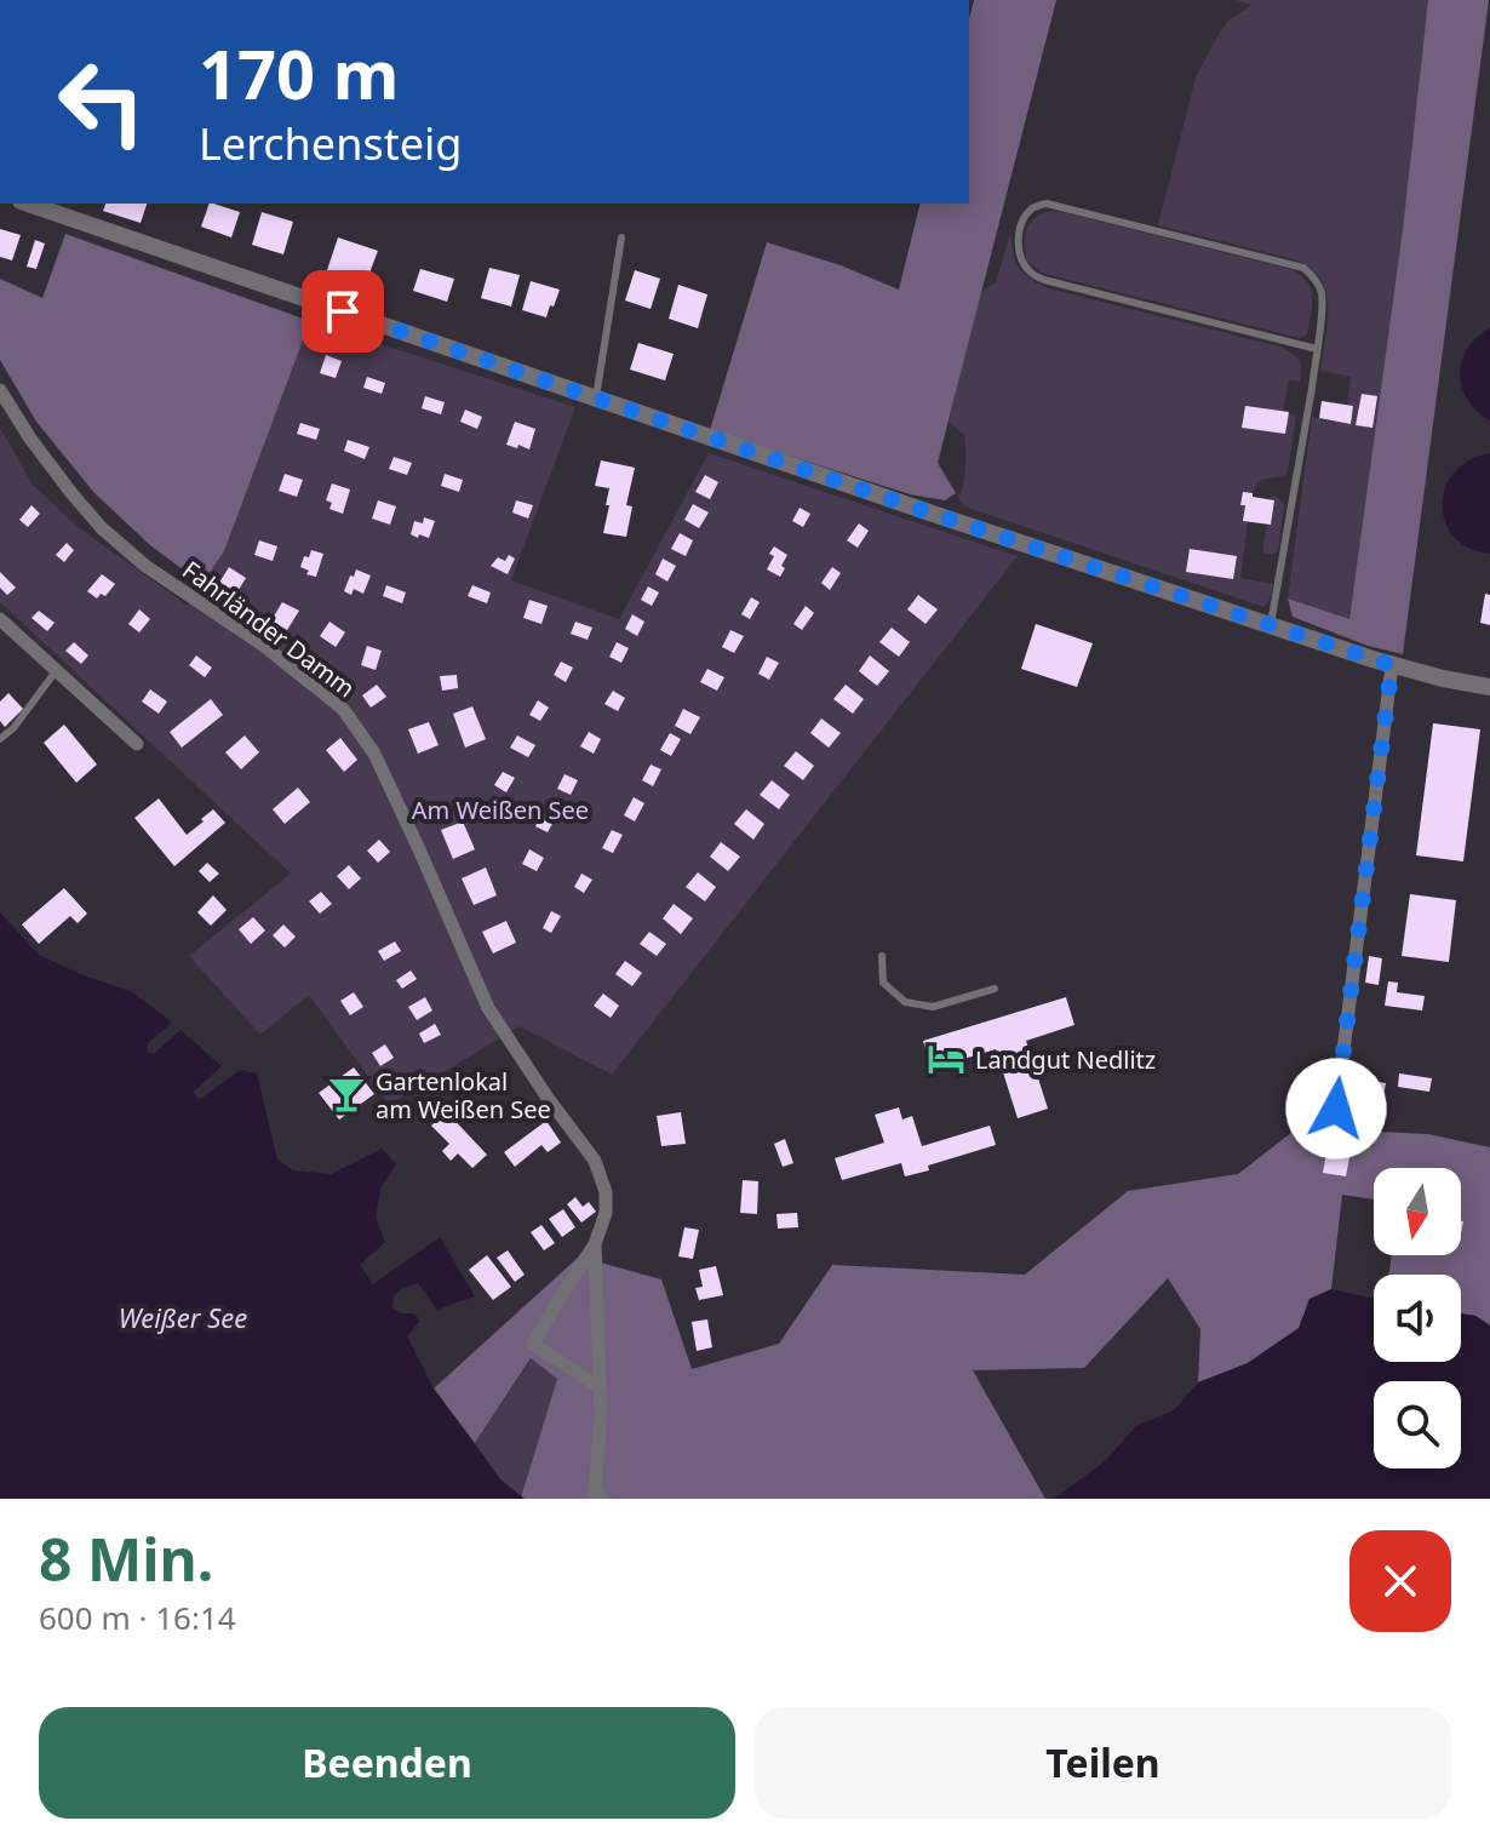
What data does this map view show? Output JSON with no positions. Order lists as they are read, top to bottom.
{
  "streets": {
    "street": ["Fahrländer Damm"]
  },
  "water": ["Weißer See"],
  "parks": ["Am Weißen See"],
  "places": {
    "hotel": ["Landgut Nedlitz"],
    "bar": ["Gartenlokal am Weißen See"]
  },
  "north": "bottom",
  "page": {
    "turn": ["170 m", "Lerchensteig"],
    "heading": ["8 Min.", "600 m · 16:14"],
    "buttons": ["Beenden", "Teilen"]
  }
}
